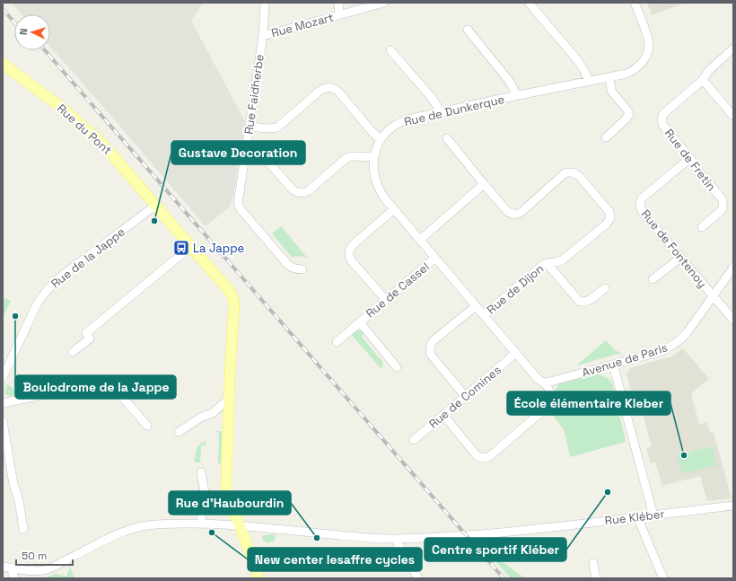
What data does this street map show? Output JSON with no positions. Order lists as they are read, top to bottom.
{
  "streets": {
    "main road": ["Rue du Pont"],
    "street": [
      "Rue Mozart",
      "Rue Faidherbe",
      "Rue de Dunkerque",
      "Rue de Fretin",
      "Rue de Fontenoy",
      "Rue de la Jappe",
      "Rue de Dijon",
      "Rue de Cassel",
      "Avenue de Paris",
      "Rue de Comines",
      "Rue Kléber"
    ]
  },
  "crossings": [
    ["Rue Mozart", "Rue Faidherbe"],
    ["Rue de Dunkerque", "Rue de Dijon"],
    ["Rue de Dunkerque", "Rue de Cassel"],
    ["Rue de Dunkerque", "Avenue de Paris"],
    ["Rue de Dunkerque", "Rue de Comines"],
    ["Rue du Pont", "Rue de la Jappe"],
    ["Rue du Pont", "Rue Kléber"],
    ["Rue de Fretin", "Rue de Fontenoy"],
    ["Rue de Fontenoy", "Avenue de Paris"]
  ],
  "places": {
    "other": [
      "Gustave Decoration",
      "Boulodrome de la Jappe",
      "École élémentaire Kleber",
      "Centre sportif Kléber",
      "New center lesaffre cycles",
      "Rue d'Haubourdin"
    ],
    "bus stop": ["La Jappe"]
  },
  "scale_bar": "50 m",
  "north": "left"
}
